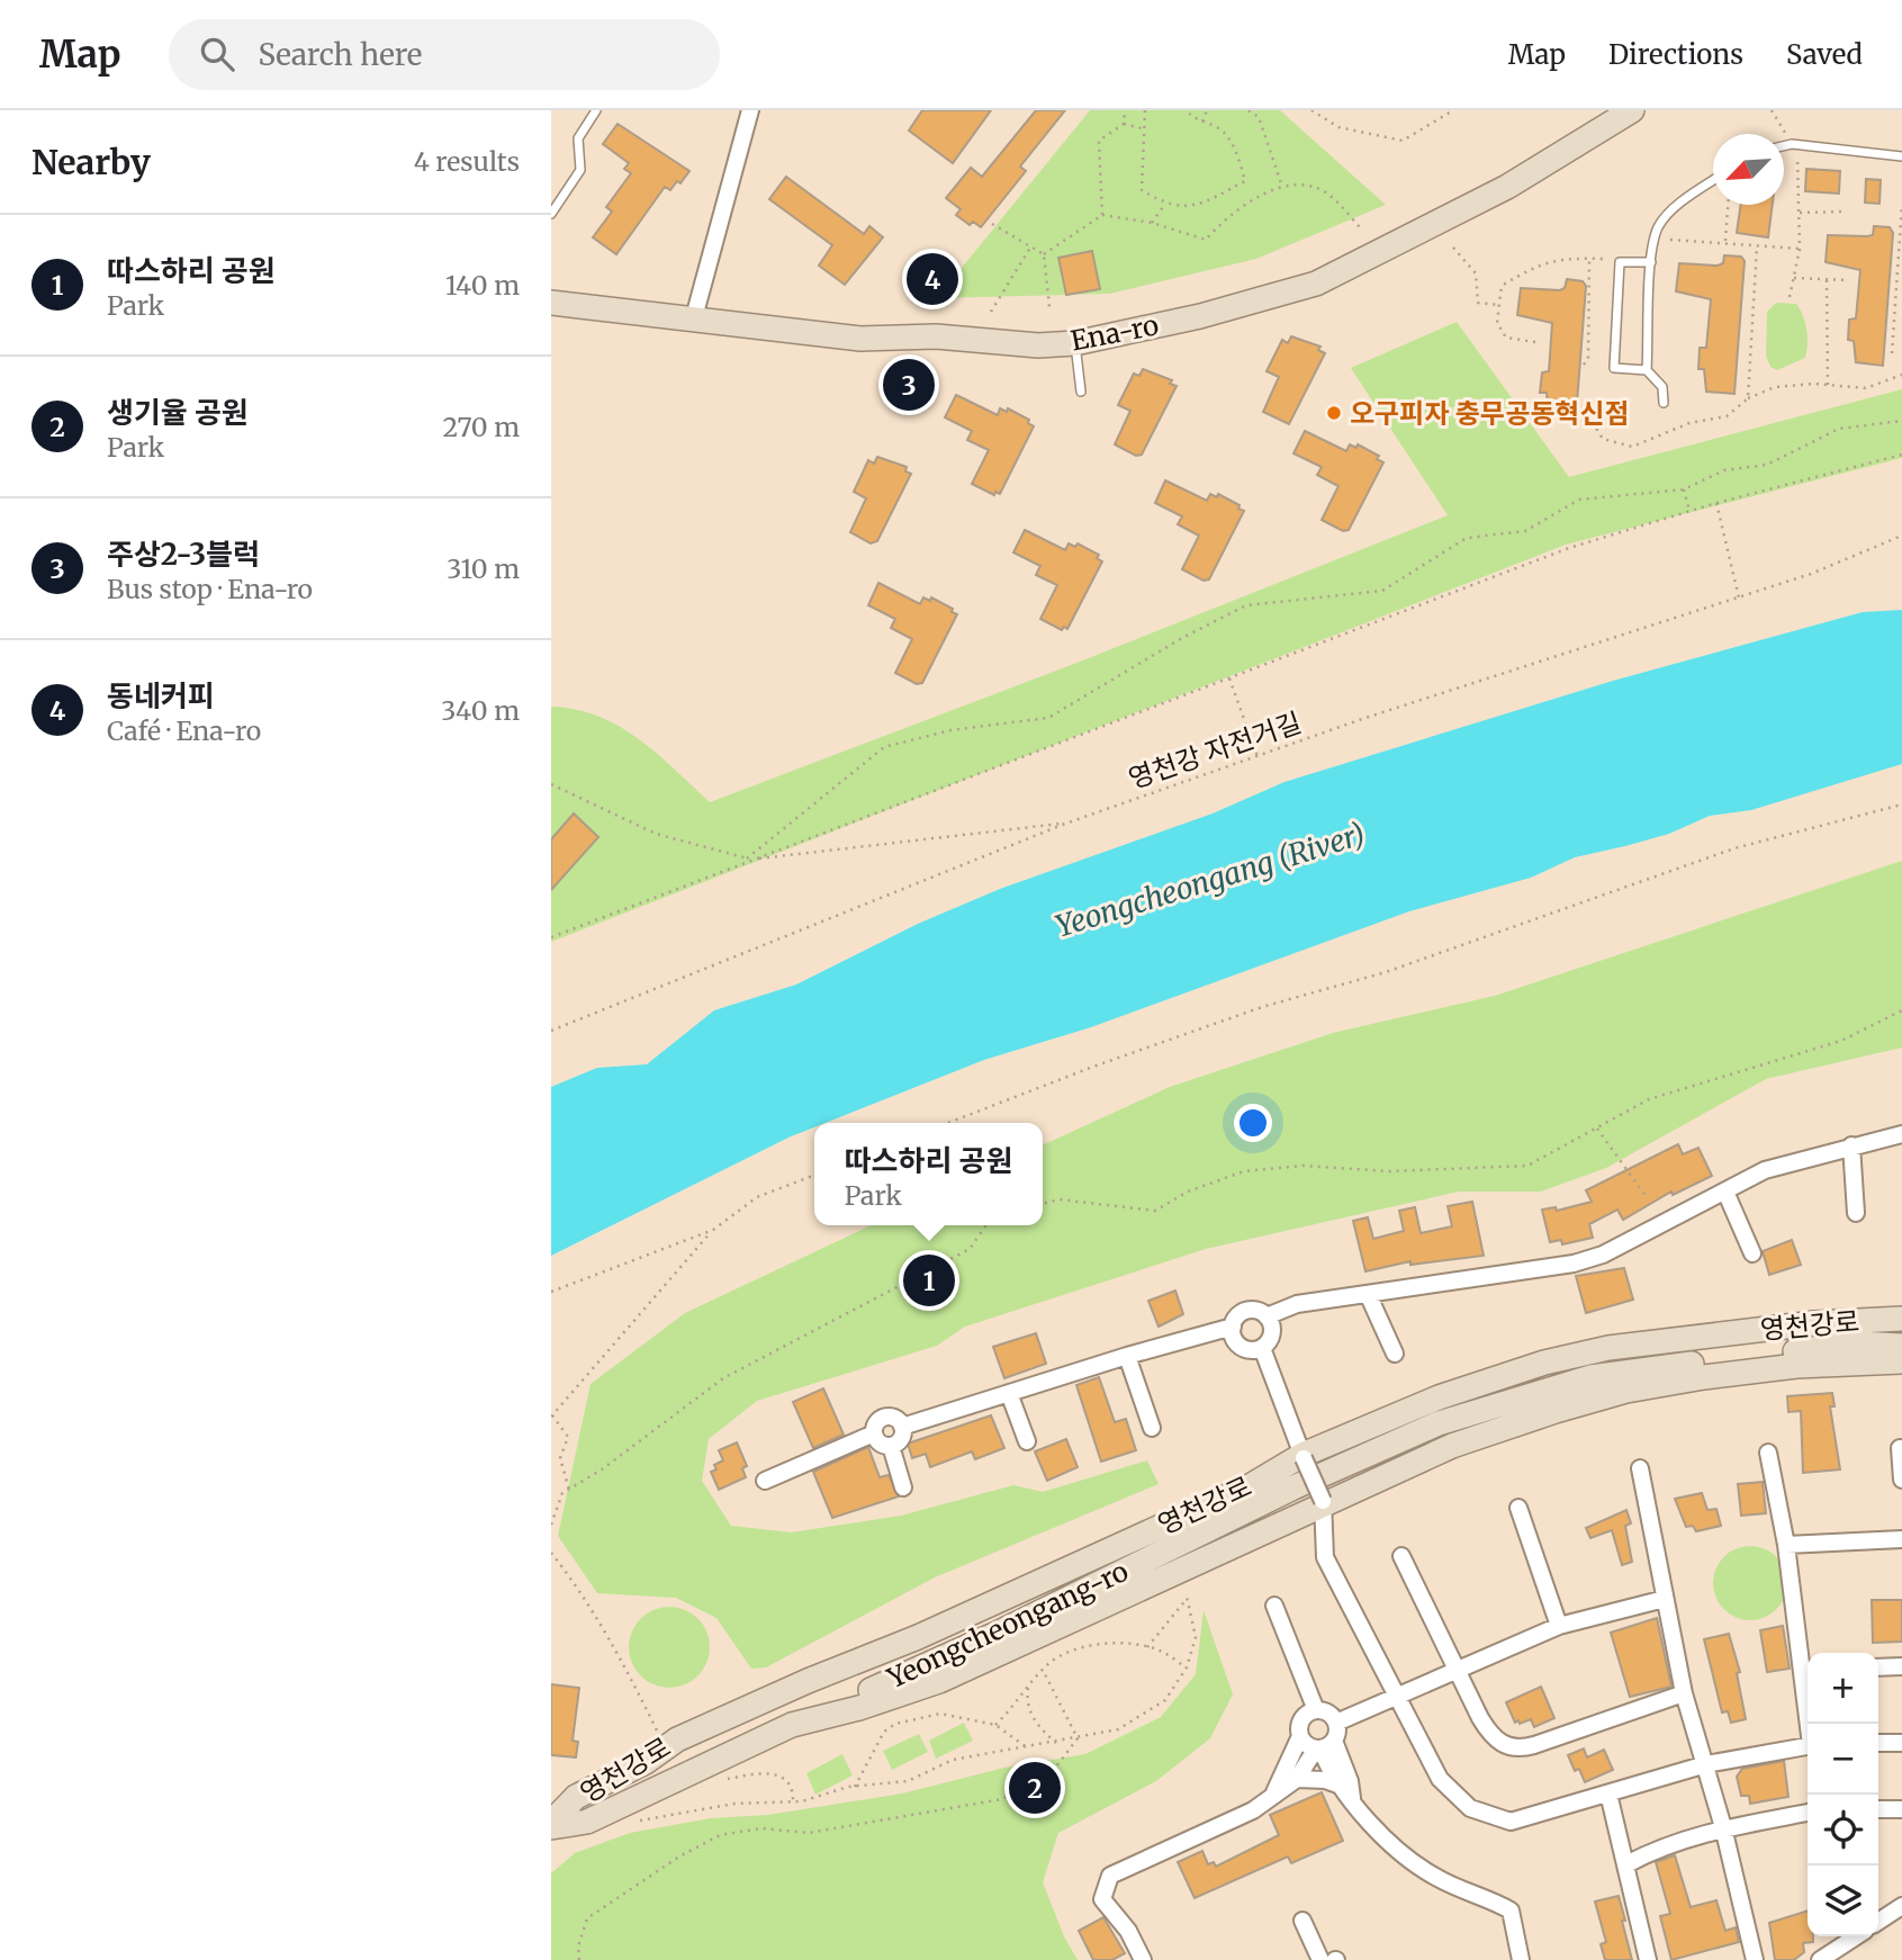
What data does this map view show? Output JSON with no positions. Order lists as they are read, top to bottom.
{
  "streets": {
    "street": ["Ena-ro", "영천강로", "Yeongcheongang-ro"],
    "path": ["영천강 자전거길"]
  },
  "crossings": [
    ["영천강로", "Yeongcheongang-ro"]
  ],
  "water": ["Yeongcheongang (River)"],
  "places": ["오구피자 충무공동혁신점"],
  "north": "bottom left",
  "page": {
    "header": "Map",
    "search": "Search here",
    "nav": ["Map", "Directions", "Saved"],
    "heading": ["Nearby", "4 results"],
    "list": [
      {
        "mark": "1",
        "name": "따스하리 공원",
        "note": "Park",
        "value": "140 m"
      },
      {
        "mark": "2",
        "name": "생기율 공원",
        "note": "Park",
        "value": "270 m"
      },
      {
        "mark": "3",
        "name": "주상2-3블럭",
        "note": "Bus stop · Ena-ro",
        "value": "310 m"
      },
      {
        "mark": "4",
        "name": "동네커피",
        "note": "Café · Ena-ro",
        "value": "340 m"
      }
    ],
    "pins": [
      "4",
      "3",
      "1",
      "2"
    ],
    "popup": ["따스하리 공원", "Park"],
    "map_buttons": ["+", "−"]
  }
}
